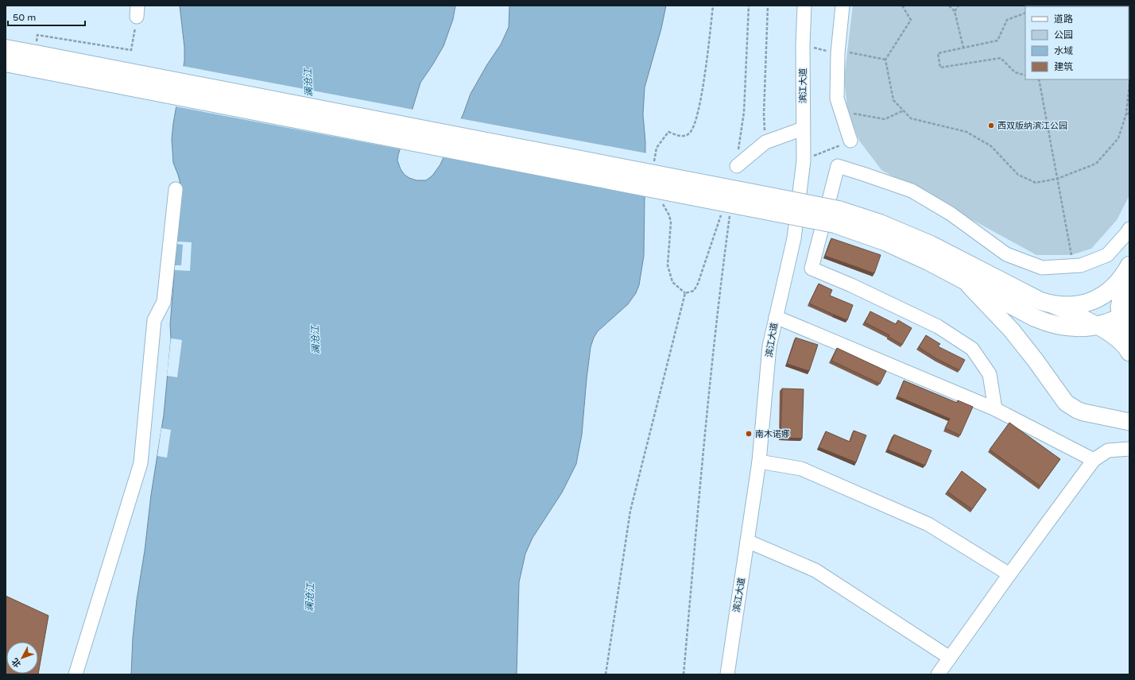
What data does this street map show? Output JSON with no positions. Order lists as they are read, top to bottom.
{
  "streets": {
    "street": ["滨江大道"]
  },
  "water": ["澜沧江"],
  "places": ["西双版纳滨江公园", "南木诺娜"],
  "legend": [
    "道路",
    "公园",
    "水域",
    "建筑"
  ],
  "scale_bar": "50 m",
  "north": "bottom left"
}
